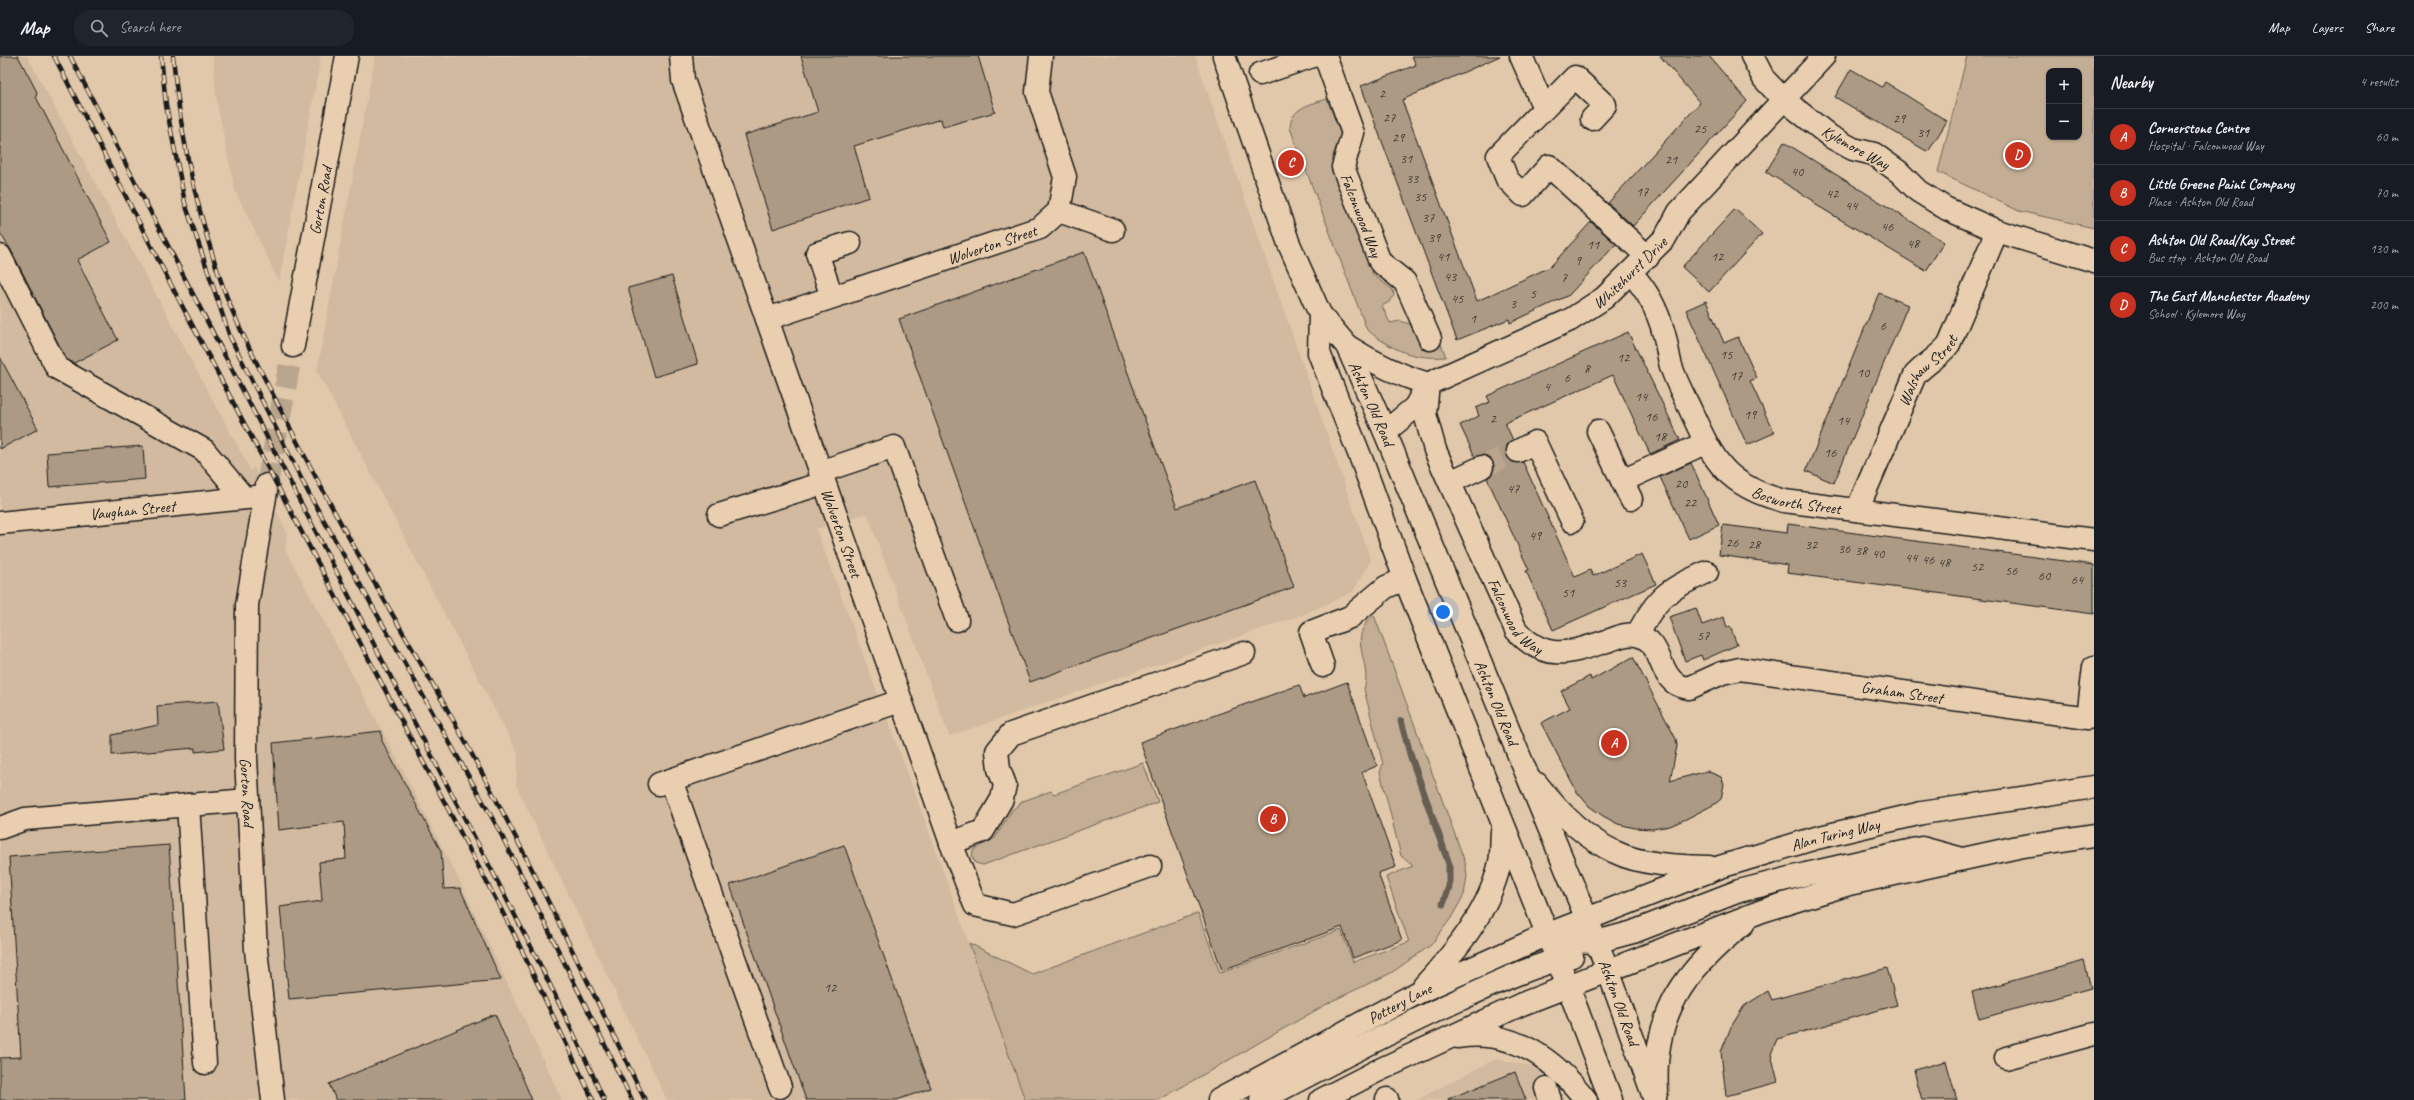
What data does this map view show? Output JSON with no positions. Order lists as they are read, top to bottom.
{
  "streets": {
    "main road": [
      "Kylemore Way",
      "Gorton Road",
      "Falconwood Way",
      "Wolverton Street",
      "Whitehurst Drive",
      "Walshaw Street",
      "Ashton Old Road",
      "Bosworth Street",
      "Vaughan Street",
      "Graham Street",
      "Alan Turing Way",
      "Pottery Lane"
    ]
  },
  "crossings": [
    ["Kylemore Way", "Whitehurst Drive"],
    ["Kylemore Way", "Walshaw Street"],
    ["Gorton Road", "Vaughan Street"],
    ["Falconwood Way", "Whitehurst Drive"],
    ["Falconwood Way", "Graham Street"],
    ["Whitehurst Drive", "Bosworth Street"],
    ["Walshaw Street", "Bosworth Street"],
    ["Ashton Old Road", "Alan Turing Way"],
    ["Ashton Old Road", "Pottery Lane"],
    ["Alan Turing Way", "Pottery Lane"]
  ],
  "house_numbers": [
    "2",
    "27",
    "29",
    "25",
    "31",
    "29",
    "31",
    "21",
    "40",
    "33",
    "17",
    "42",
    "35",
    "44",
    "37",
    "46",
    "39",
    "48",
    "11",
    "41",
    "12",
    "9",
    "43",
    "7",
    "5",
    "45",
    "3",
    "1",
    "6",
    "15",
    "12",
    "8",
    "10",
    "17",
    "6",
    "4",
    "14",
    "19",
    "16",
    "2",
    "14",
    "18",
    "16",
    "20",
    "47",
    "22",
    "49",
    "26",
    "28",
    "32",
    "36",
    "38",
    "40",
    "44",
    "46",
    "48",
    "52",
    "56",
    "60",
    "64",
    "53",
    "51",
    "57",
    "12"
  ],
  "page": {
    "header": "Map",
    "search": "Search here",
    "nav": ["Map", "Layers", "Share"],
    "heading": ["Nearby", "4 results"],
    "map_buttons": ["+", "−"],
    "list": [
      {
        "mark": "A",
        "name": "Cornerstone Centre",
        "note": "Hospital · Falconwood Way",
        "value": "60 m"
      },
      {
        "mark": "B",
        "name": "Little Greene Paint Company",
        "note": "Place · Ashton Old Road",
        "value": "70 m"
      },
      {
        "mark": "C",
        "name": "Ashton Old Road/Kay Street",
        "note": "Bus stop · Ashton Old Road",
        "value": "130 m"
      },
      {
        "mark": "D",
        "name": "The East Manchester Academy",
        "note": "School · Kylemore Way",
        "value": "200 m"
      }
    ],
    "pins": [
      "D",
      "C",
      "A",
      "B"
    ]
  }
}
